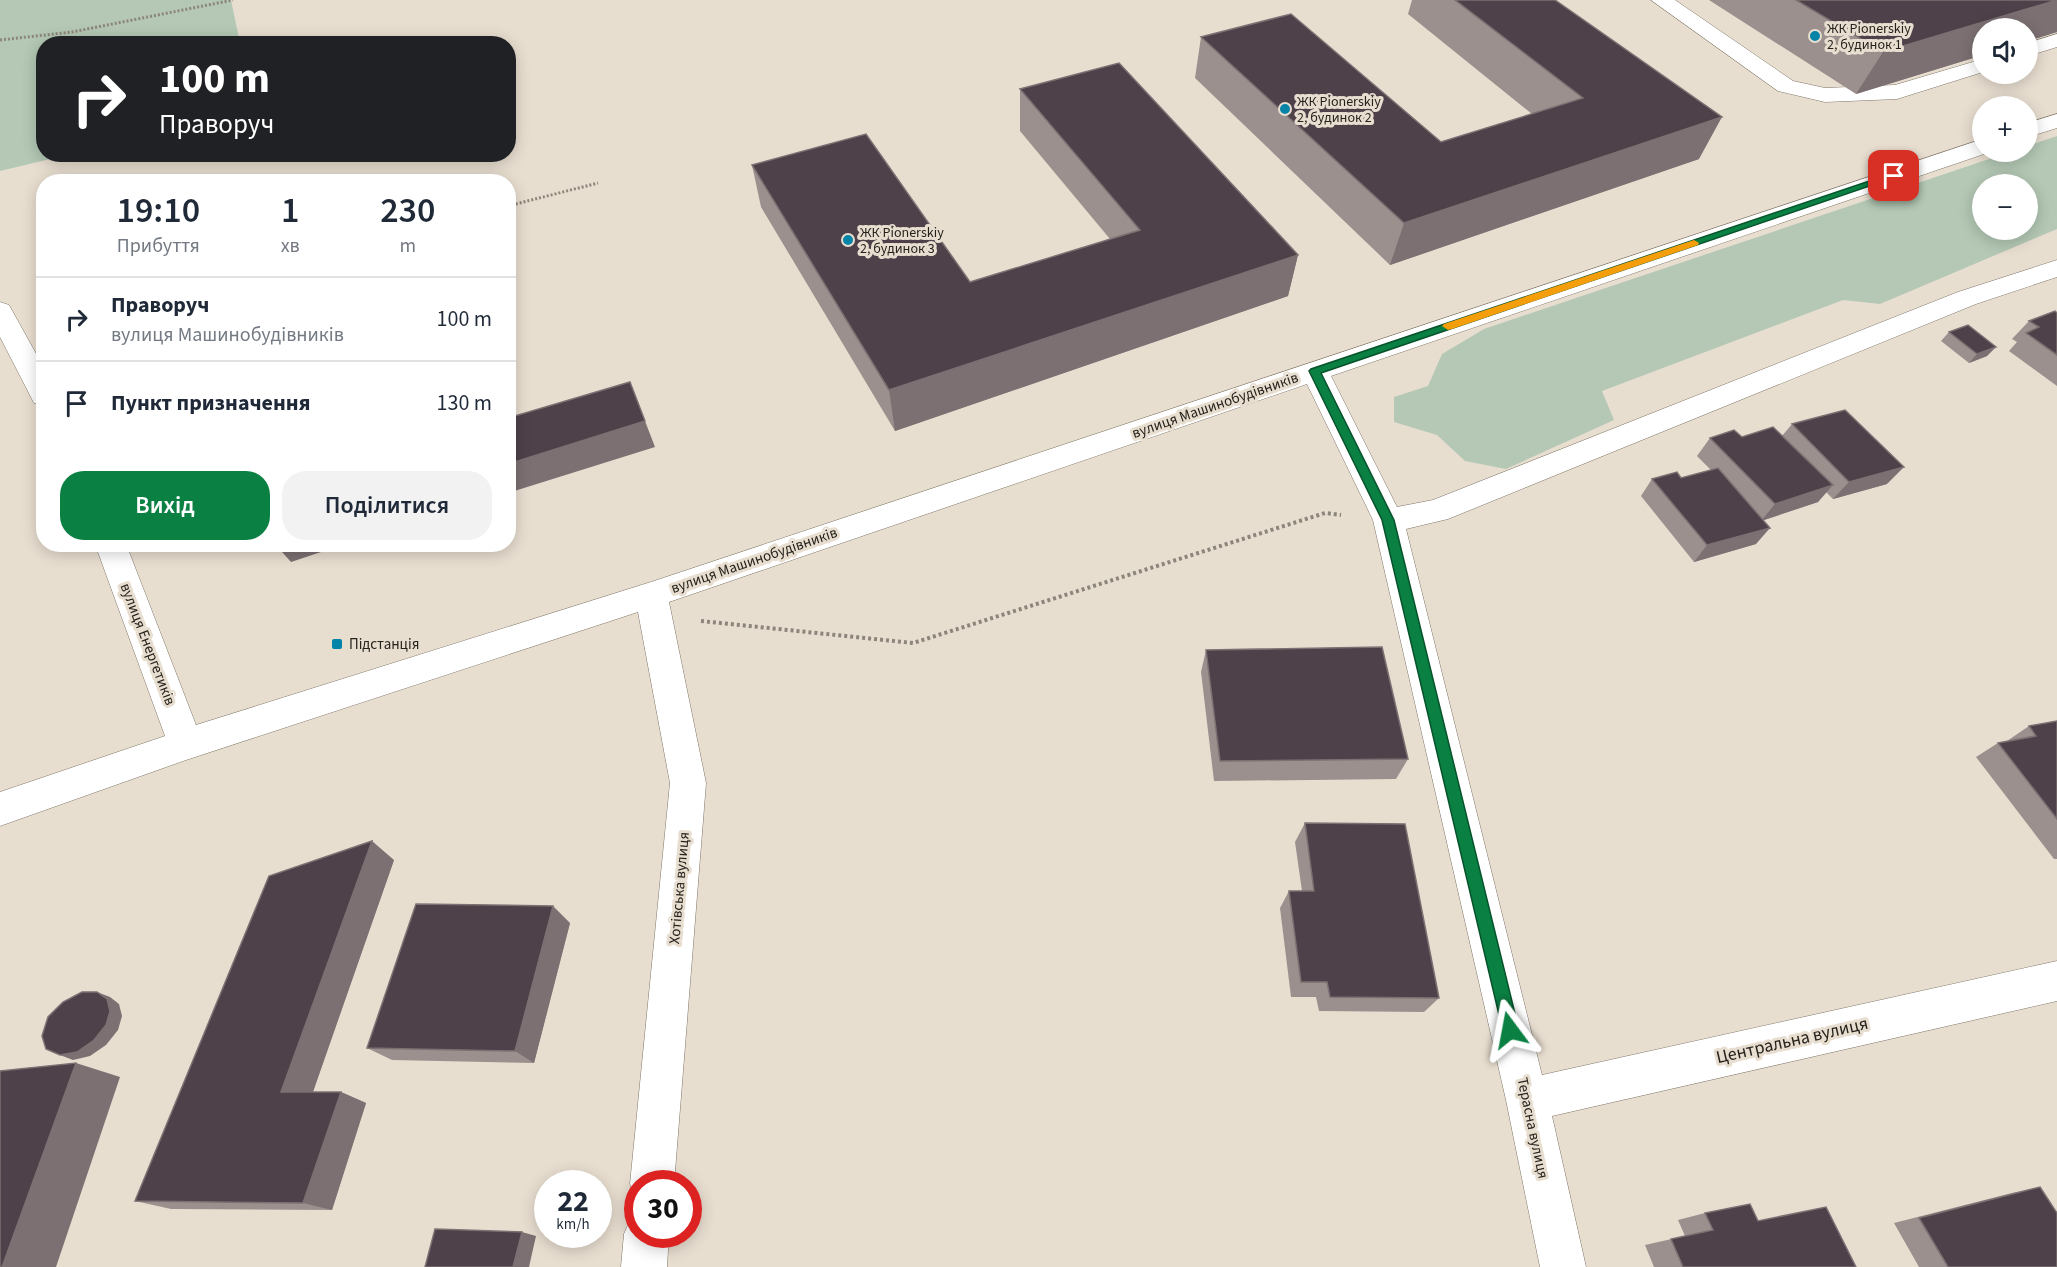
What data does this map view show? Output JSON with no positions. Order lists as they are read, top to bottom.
{
  "streets": {
    "street": [
      "вулиця Машинобудівників",
      "вулиця Енергетиків",
      "Хотівська вулиця",
      "Центральна вулиця",
      "Терасна вулиця"
    ]
  },
  "crossings": [
    ["вулиця Машинобудівників", "вулиця Енергетиків"],
    ["вулиця Машинобудівників", "Хотівська вулиця"],
    ["вулиця Машинобудівників", "Терасна вулиця"],
    ["Центральна вулиця", "Терасна вулиця"]
  ],
  "places": {
    "other": ["ЖК Pionerskiy 2, будинок 1", "ЖК Pionerskiy 2, будинок 2", "ЖК Pionerskiy 2, будинок 3"],
    "transit": ["Підстанція"]
  },
  "page": {
    "map_buttons": ["+", "−"],
    "turn": ["100 m", "Праворуч"],
    "eta": [
      "19:10",
      "Прибуття",
      "1",
      "хв",
      "230",
      "m"
    ],
    "list": [
      {
        "name": "Праворуч",
        "note": "вулиця Машинобудівників",
        "value": "100 m"
      },
      {
        "name": "Пункт призначення",
        "value": "130 m"
      }
    ],
    "buttons": ["Вихід", "Поділитися"],
    "speed": "22 km/h",
    "limit": "30"
  }
}
